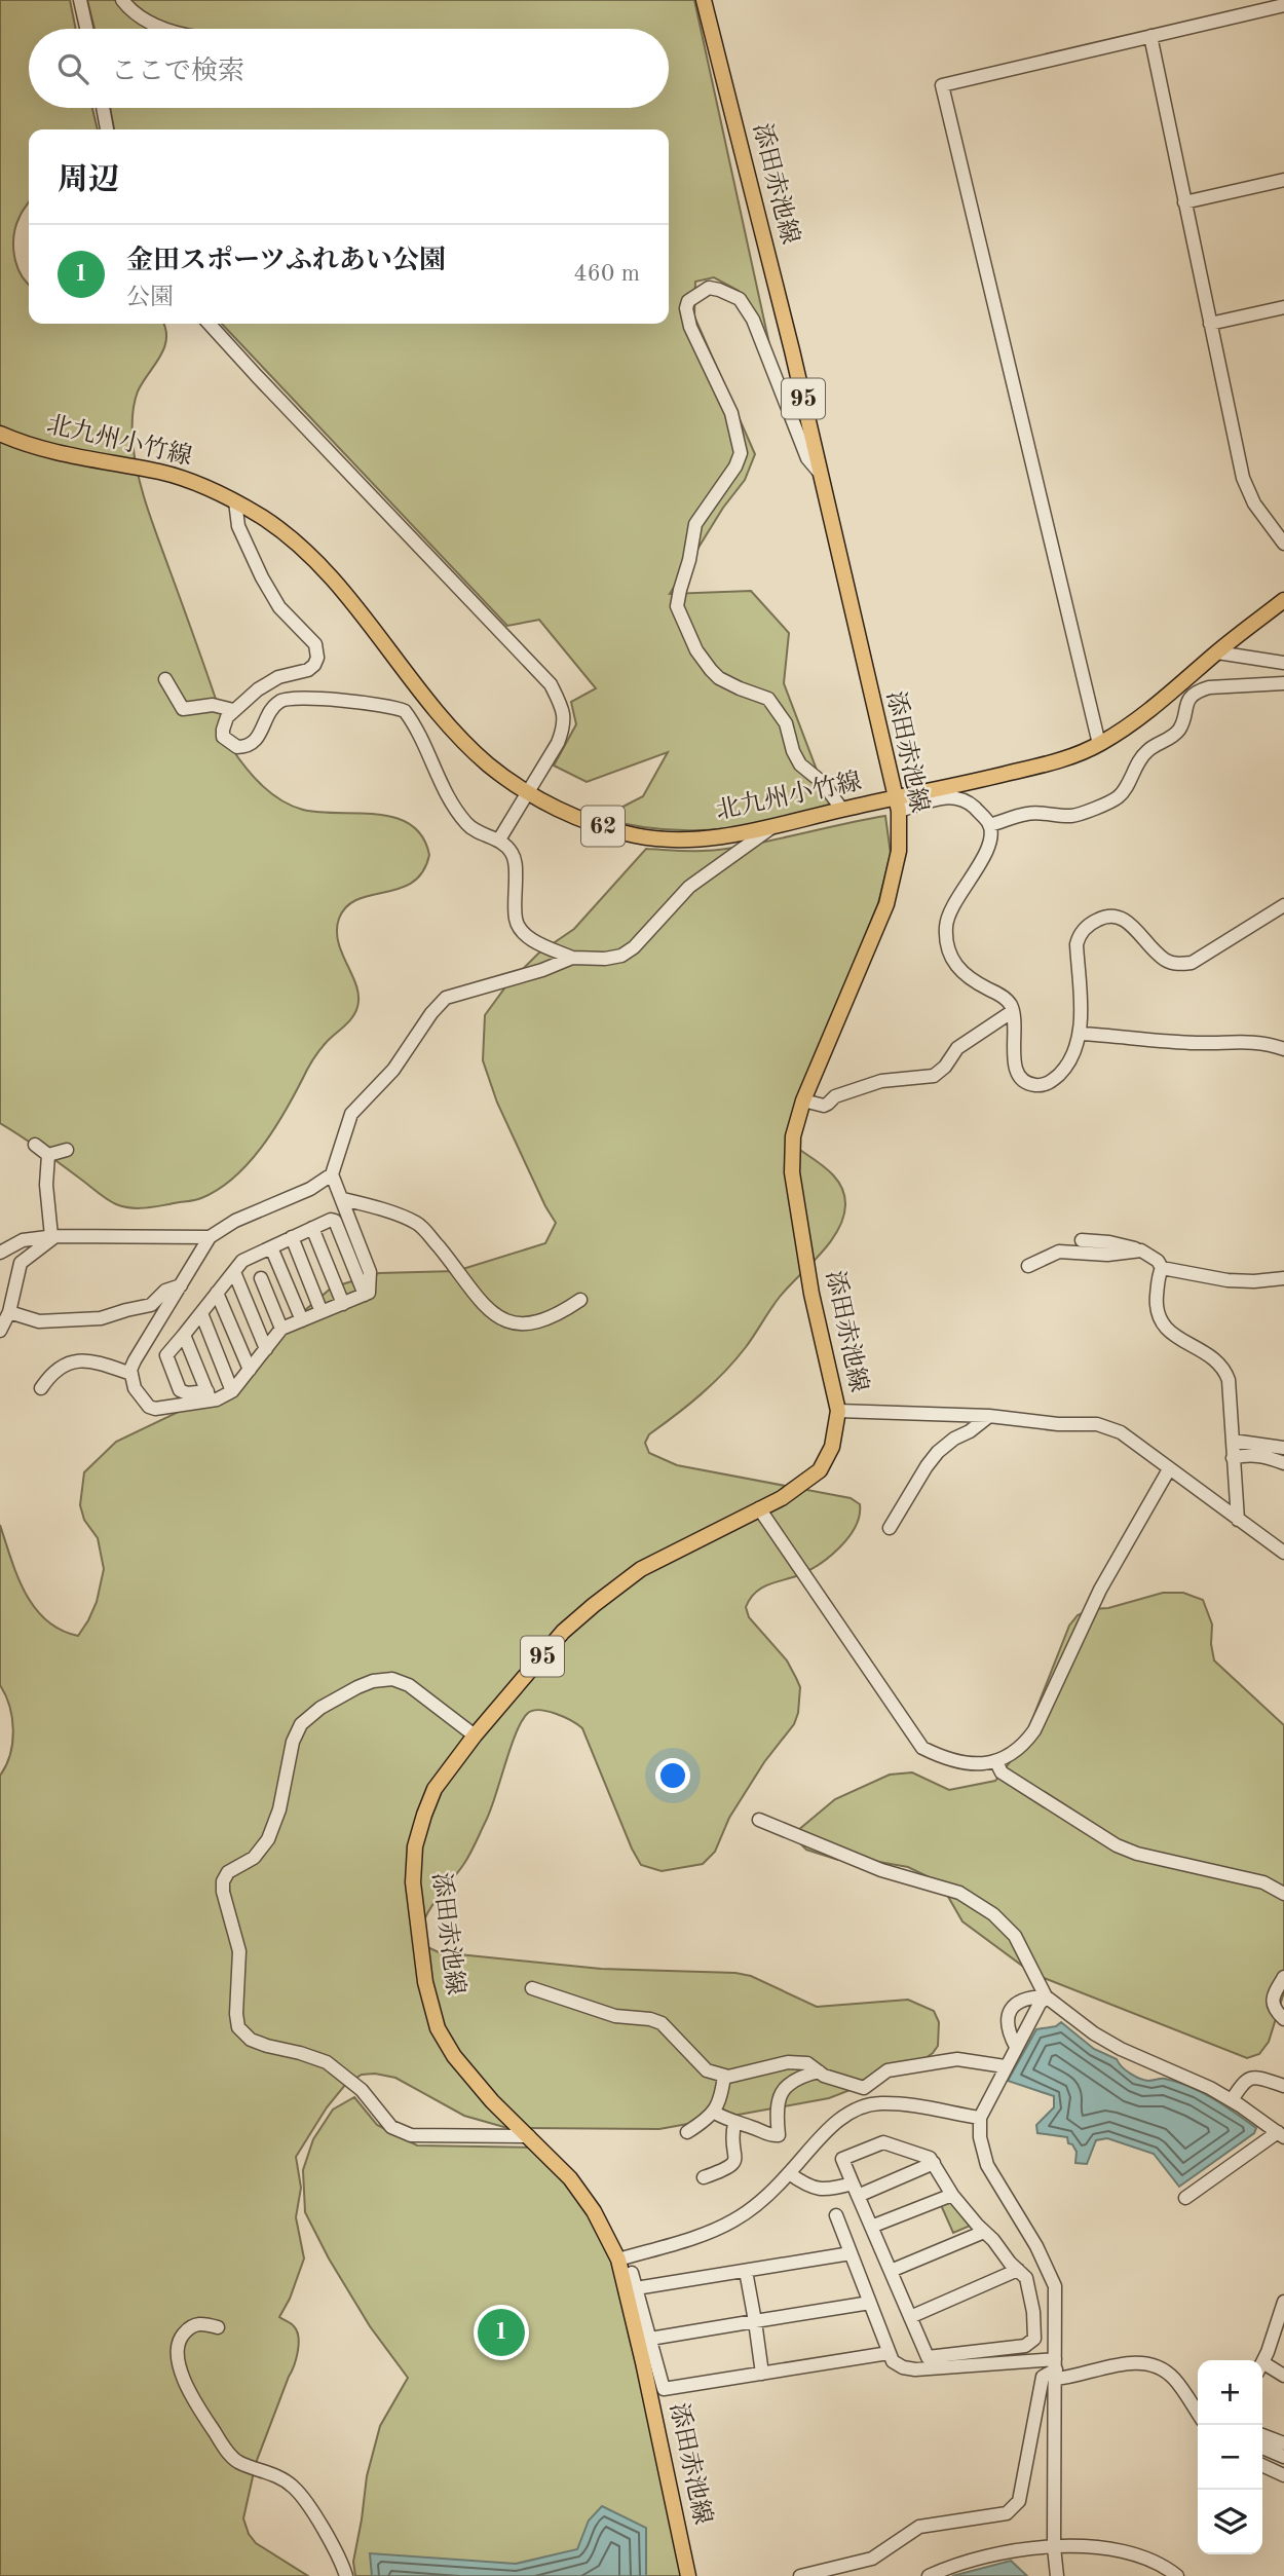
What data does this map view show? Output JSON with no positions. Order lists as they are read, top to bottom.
{
  "streets": {
    "main road": [
      "添田赤池線",
      "95",
      "北九州小竹線",
      "62"
    ]
  },
  "crossings": [
    ["添田赤池線", "北九州小竹線"]
  ],
  "page": {
    "search": "ここで検索",
    "heading": "周辺",
    "list": [
      {
        "mark": "1",
        "name": "金田スポーツふれあい公園",
        "note": "公園",
        "value": "460 m"
      }
    ],
    "pins": "1",
    "map_buttons": ["+", "−"]
  }
}
